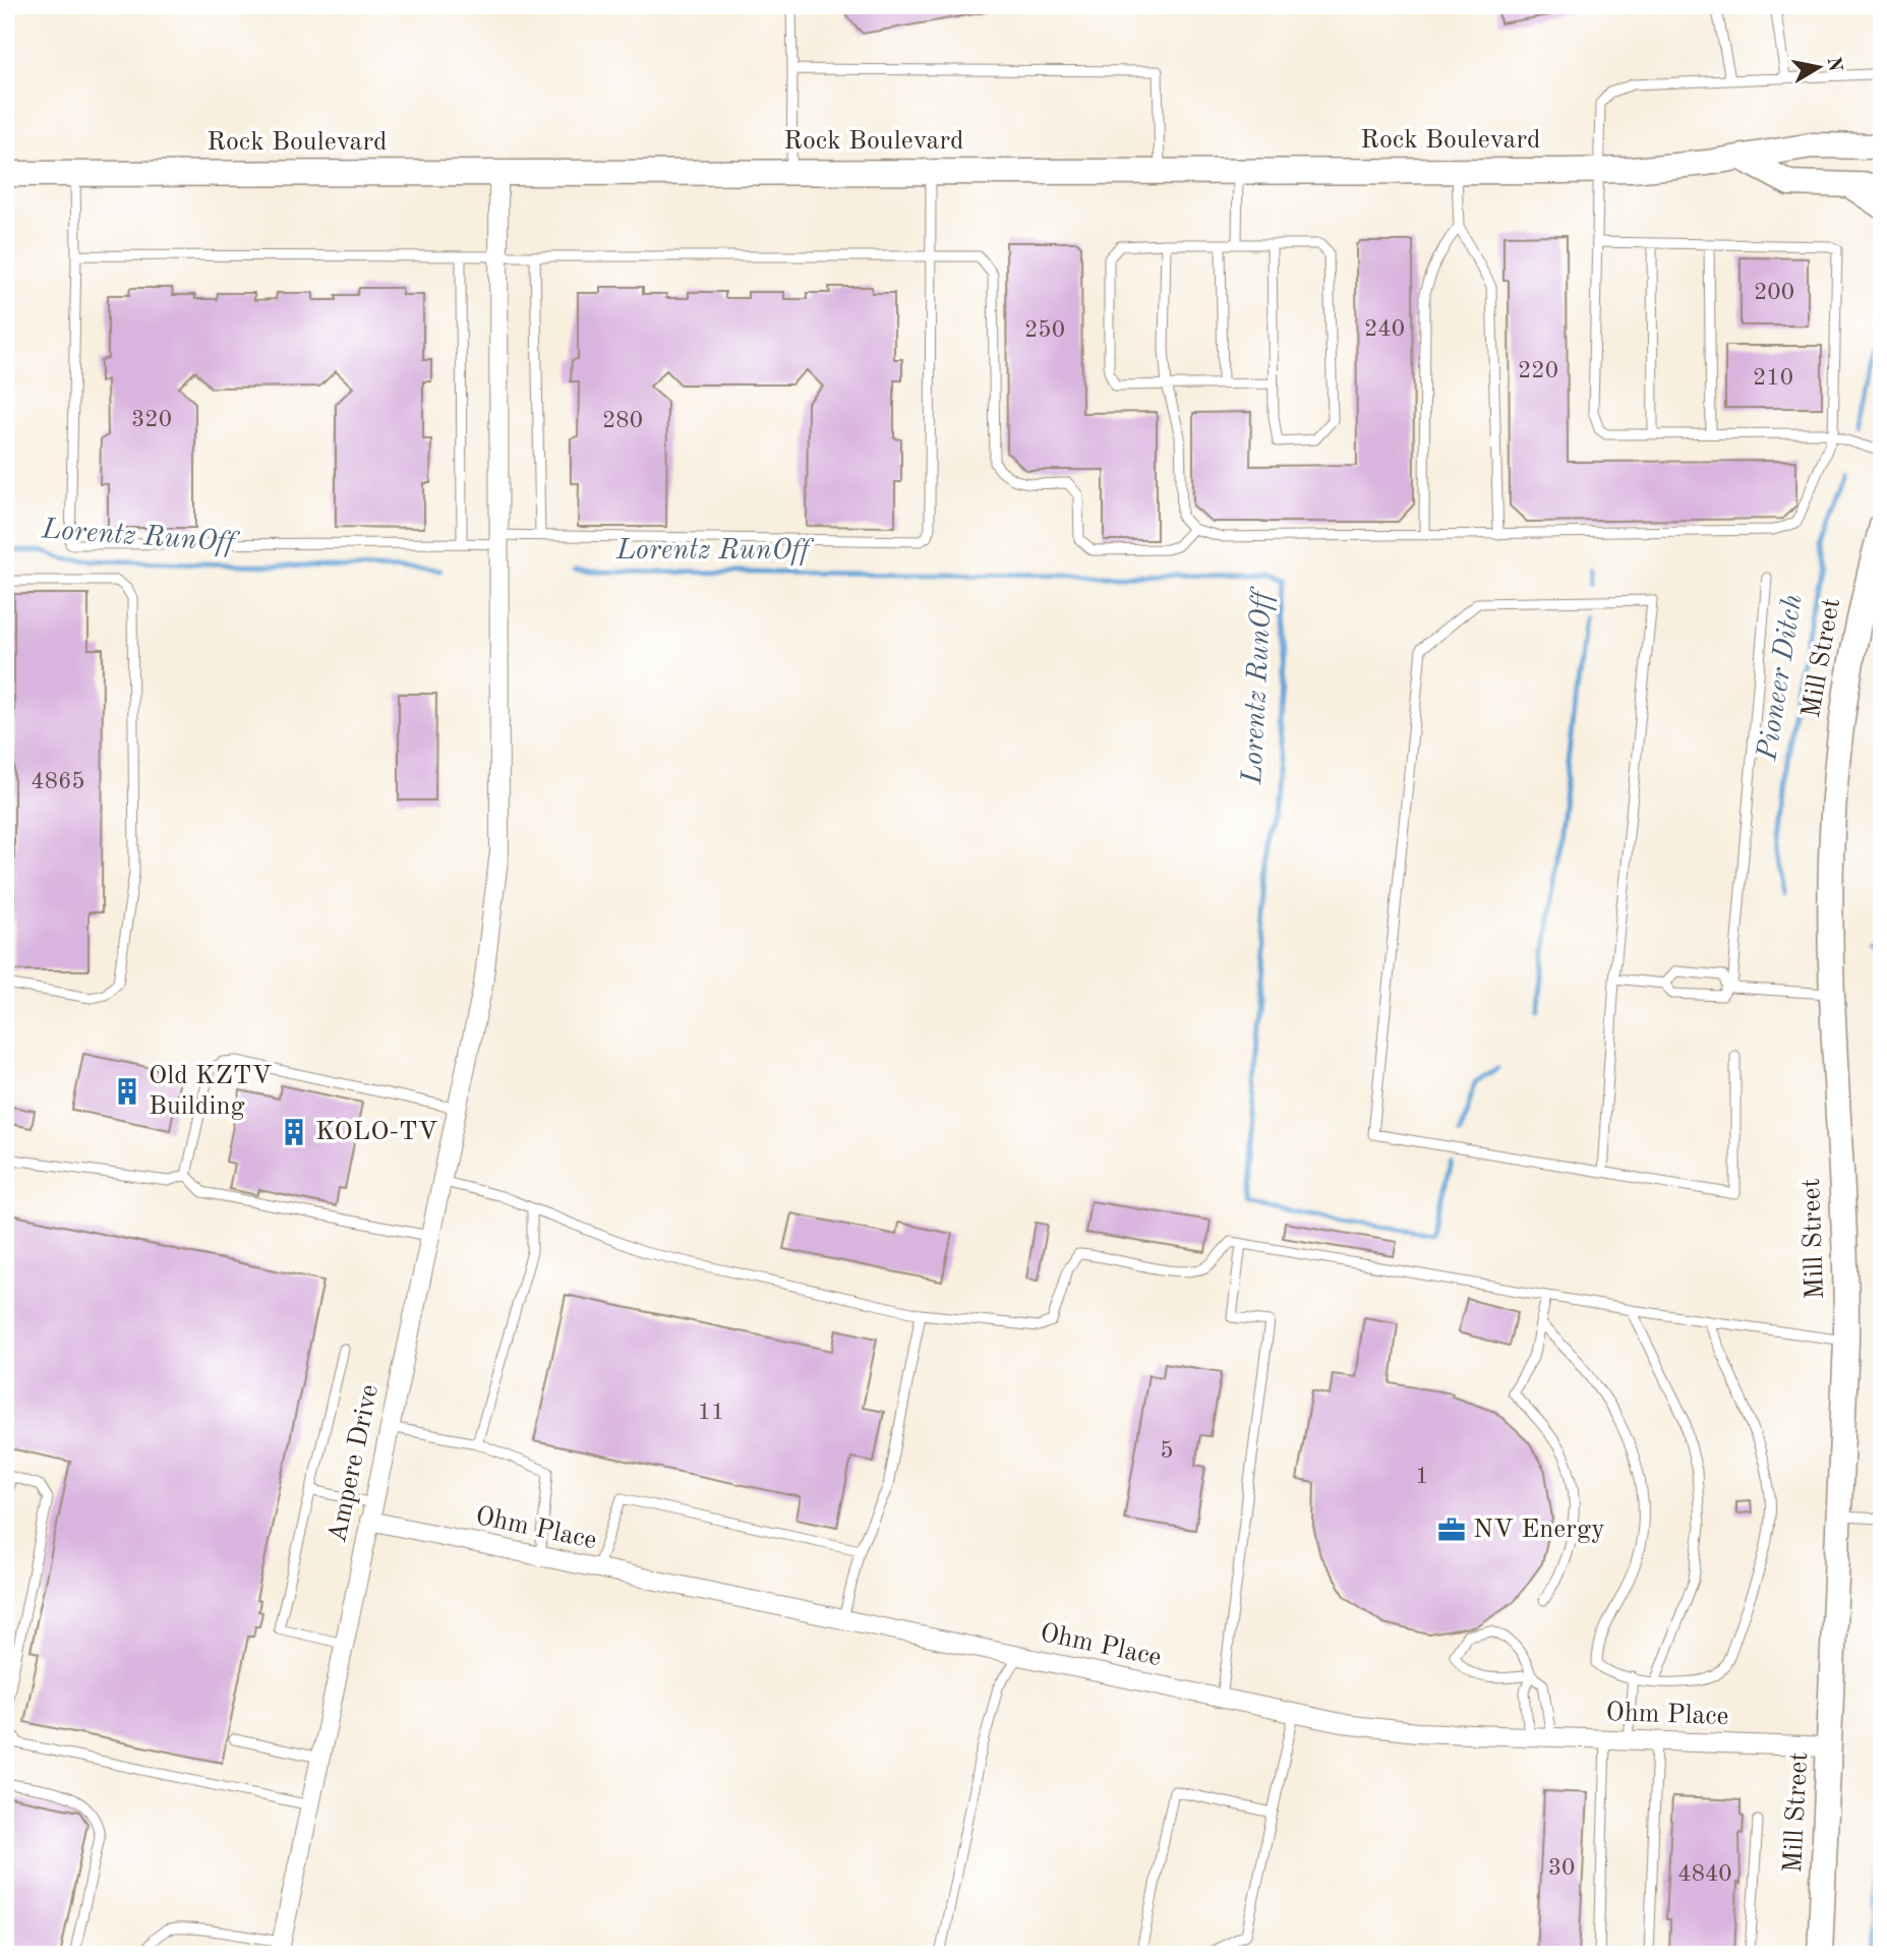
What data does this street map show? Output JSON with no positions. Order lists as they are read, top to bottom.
{
  "streets": {
    "main road": ["Rock Boulevard", "Mill Street"],
    "street": ["Ampere Drive", "Ohm Place"]
  },
  "crossings": [
    ["Rock Boulevard", "Ampere Drive"],
    ["Mill Street", "Ohm Place"],
    ["Ampere Drive", "Ohm Place"]
  ],
  "water": ["Lorentz RunOff", "Pioneer Ditch"],
  "places": {
    "building": ["Old KZTV Building", "KOLO-TV"],
    "office": ["NV Energy"]
  },
  "house_numbers": [
    "200",
    "240",
    "250",
    "220",
    "210",
    "320",
    "280",
    "4865",
    "11",
    "5",
    "1",
    "30",
    "4840"
  ],
  "north": "right"
}
